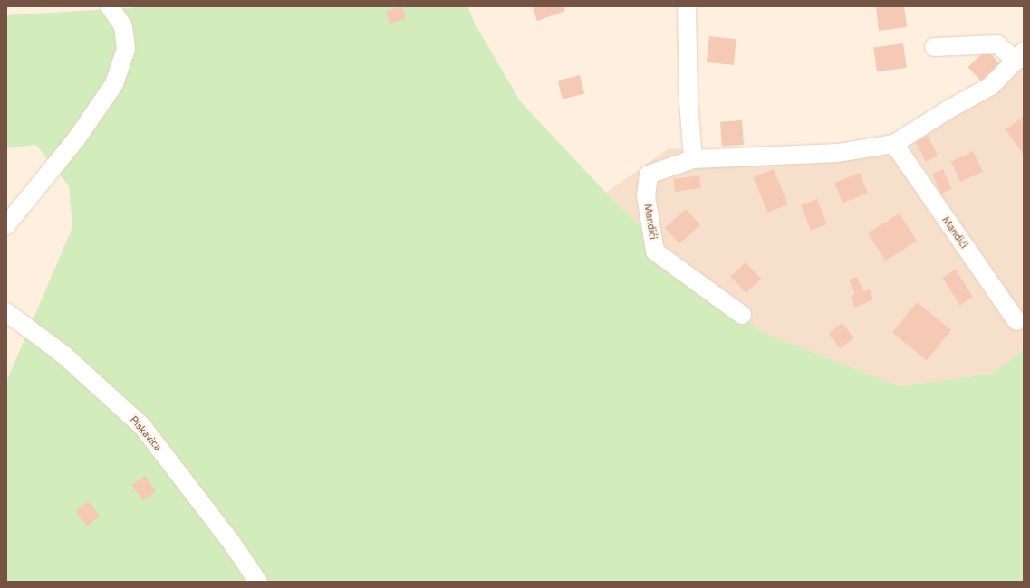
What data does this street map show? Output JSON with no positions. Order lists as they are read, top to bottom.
{
  "streets": {
    "street": ["Mandići", "Piskavica"]
  }
}
